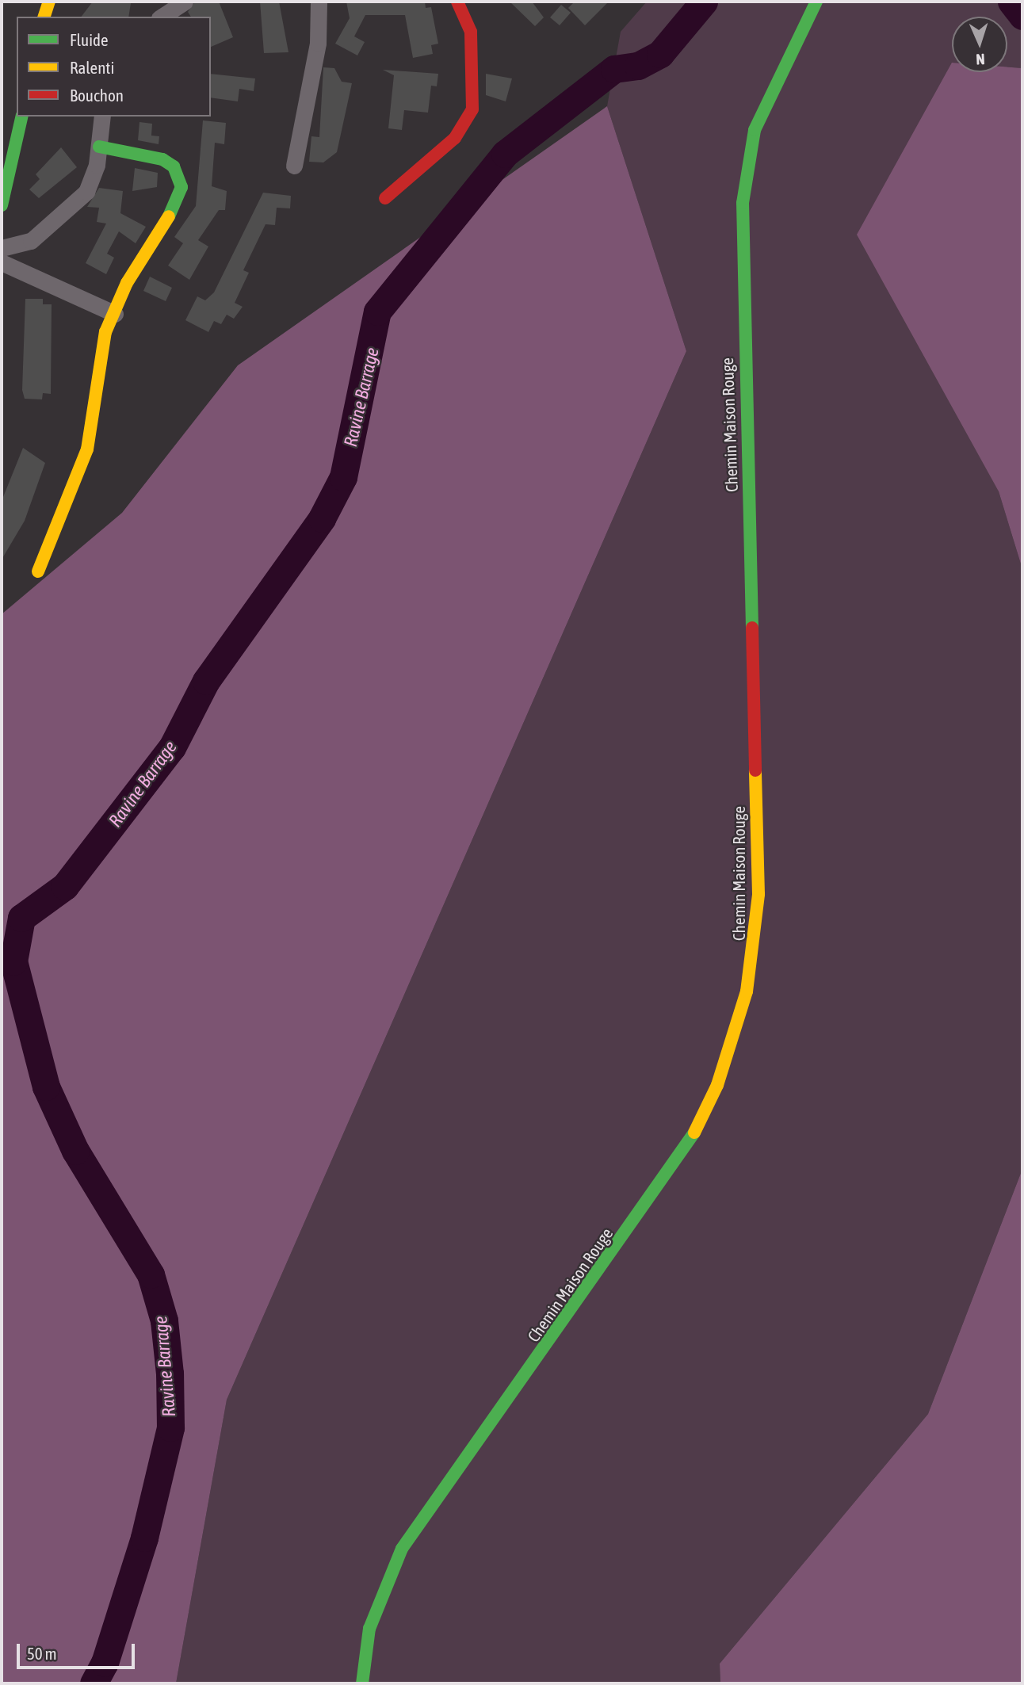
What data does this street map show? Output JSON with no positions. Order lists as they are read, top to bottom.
{
  "streets": {
    "street": ["Chemin Maison Rouge"]
  },
  "water": ["Ravine Barrage"],
  "legend": ["Fluide", "Ralenti", "Bouchon"],
  "scale_bar": "50 m",
  "north": "bottom"
}
